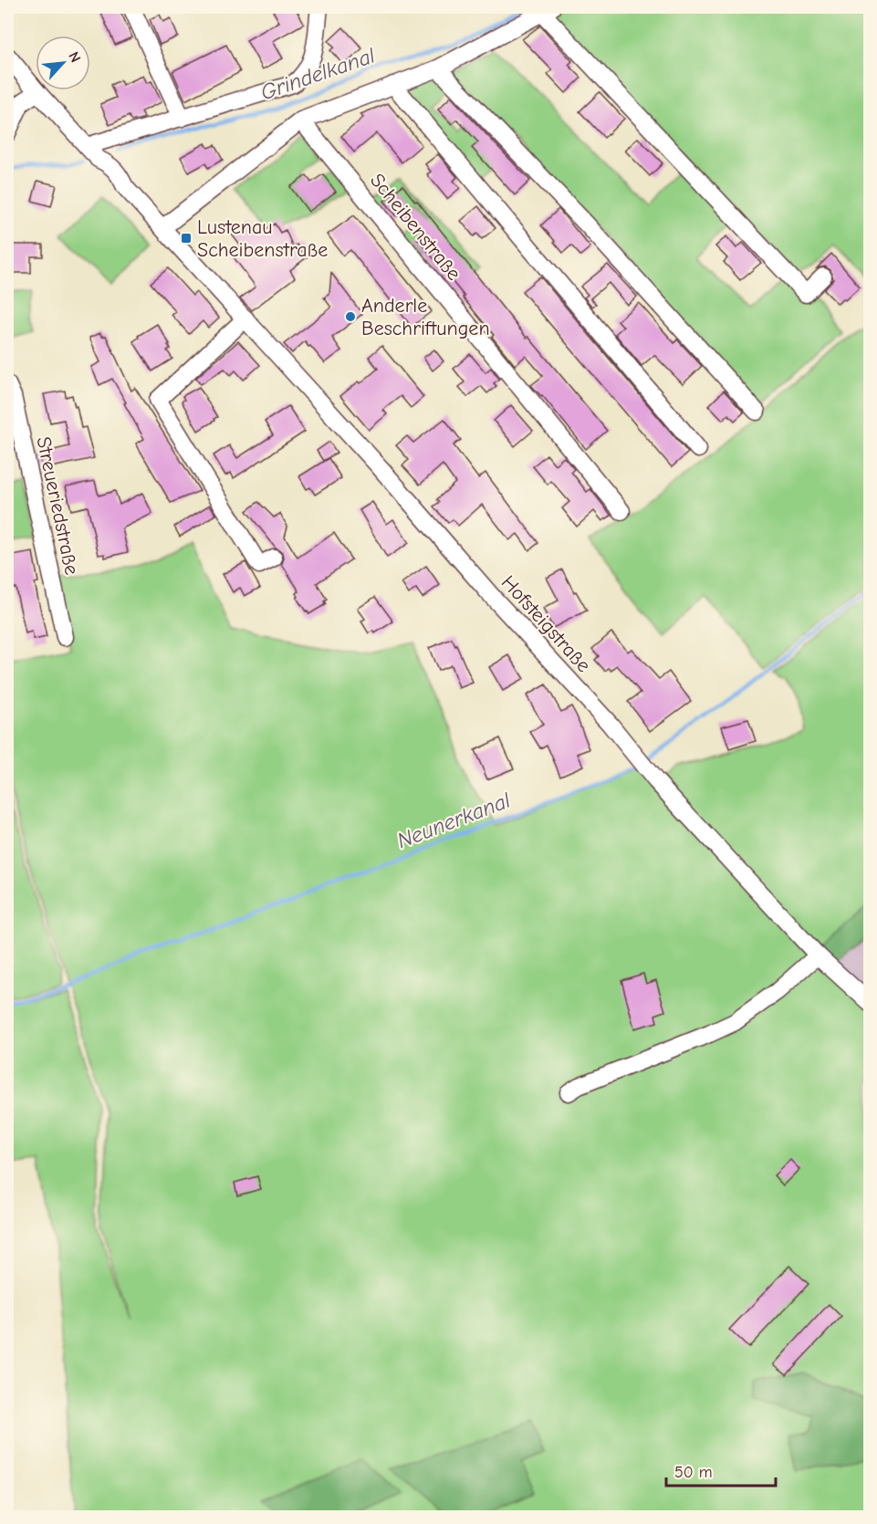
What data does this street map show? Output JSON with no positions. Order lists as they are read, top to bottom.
{
  "streets": {
    "street": ["Scheibenstraße", "Streueriedstraße", "Hofsteigstraße"]
  },
  "water": ["Grindelkanal", "Neunerkanal"],
  "places": {
    "transit": ["Lustenau Scheibenstraße"],
    "other": ["Anderle Beschriftungen"]
  },
  "scale_bar": "50 m",
  "north": "top right"
}
